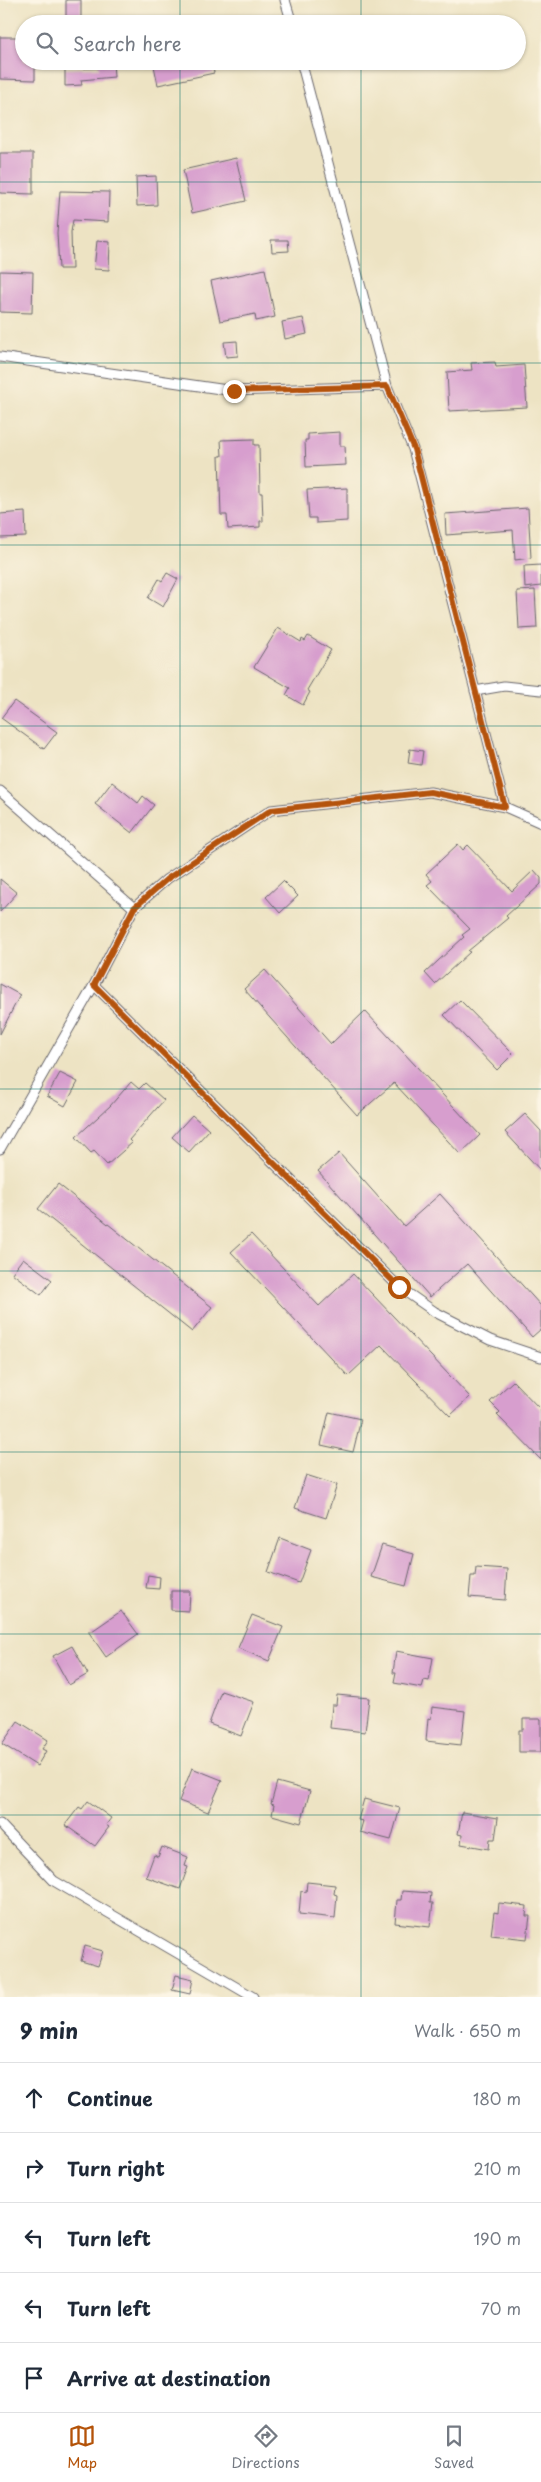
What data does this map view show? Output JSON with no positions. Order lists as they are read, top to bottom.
{
  "page": {
    "search": "Search here",
    "heading": ["9 min", "Walk · 650 m"],
    "list": [
      ["Continue", "180 m"],
      ["Turn right", "210 m"],
      ["Turn left", "190 m"],
      ["Turn left", "70 m"],
      "Arrive at destination"
    ],
    "nav": ["Map", "Directions", "Saved"]
  }
}
